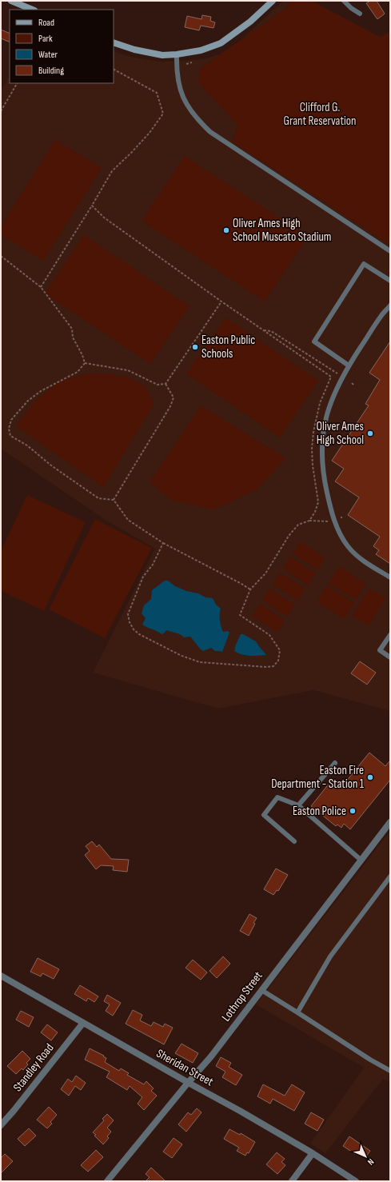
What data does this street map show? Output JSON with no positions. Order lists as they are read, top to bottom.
{
  "streets": {
    "street": ["Lothrop Street", "Standley Road", "Sheridan Street"]
  },
  "crossings": [
    ["Lothrop Street", "Sheridan Street"],
    ["Standley Road", "Sheridan Street"]
  ],
  "parks": ["Clifford G. Grant Reservation"],
  "places": [
    "Oliver Ames High School Muscato Stadium",
    "Easton Public Schools",
    "Oliver Ames High School",
    "Easton Fire Department - Station 1",
    "Easton Police"
  ],
  "legend": [
    "Road",
    "Park",
    "Water",
    "Building"
  ],
  "north": "bottom right"
}
